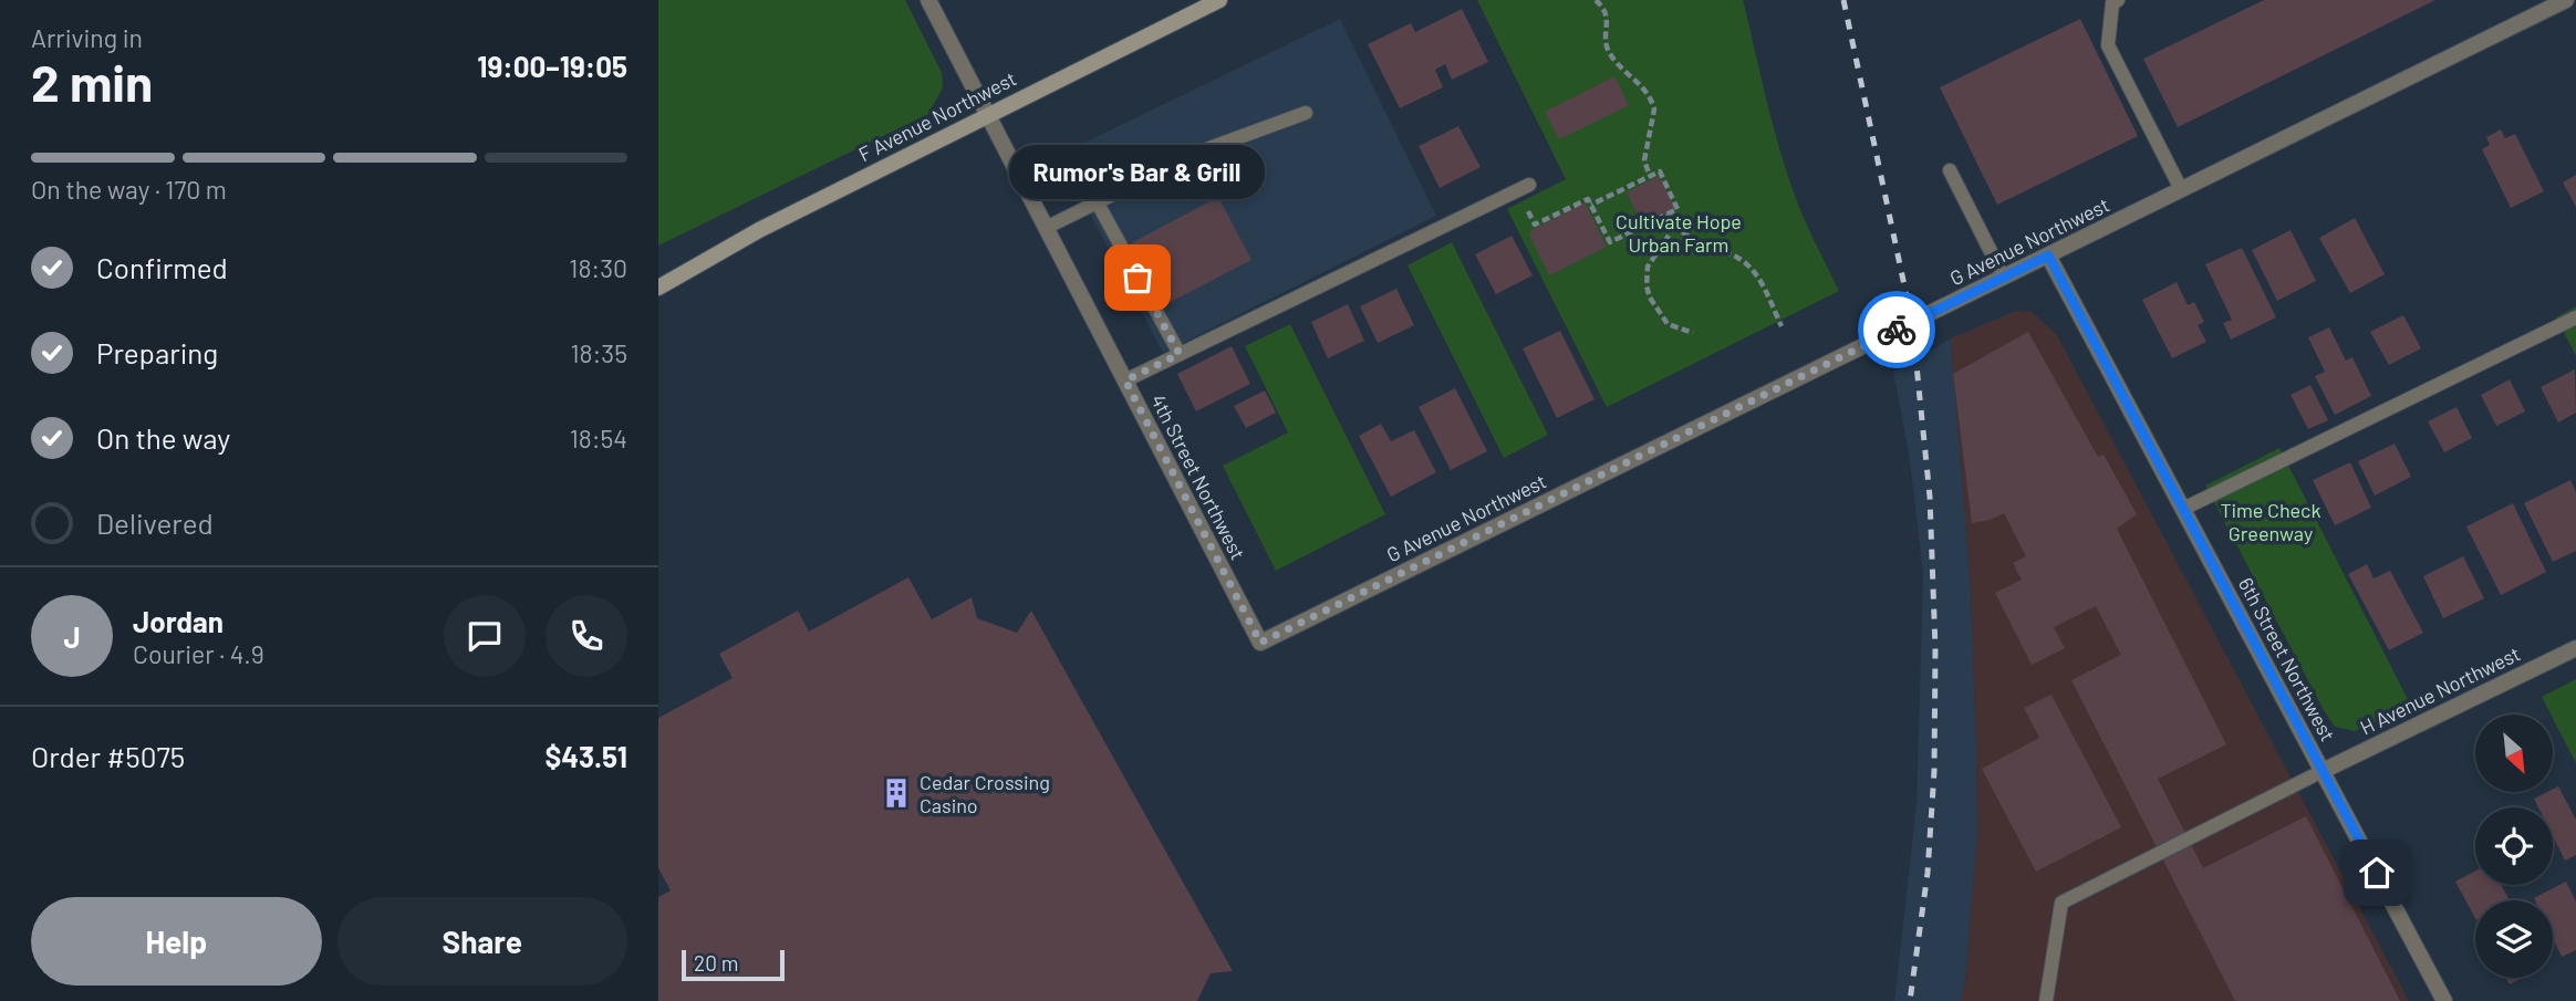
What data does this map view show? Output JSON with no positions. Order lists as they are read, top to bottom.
{
  "streets": {
    "main road": ["F Avenue Northwest"],
    "street": [
      "G Avenue Northwest",
      "4th Street Northwest",
      "6th Street Northwest",
      "H Avenue Northwest"
    ]
  },
  "crossings": [
    ["F Avenue Northwest", "4th Street Northwest"],
    ["G Avenue Northwest", "4th Street Northwest"],
    ["G Avenue Northwest", "6th Street Northwest"],
    ["6th Street Northwest", "H Avenue Northwest"]
  ],
  "parks": ["Cultivate Hope Urban Farm", "Time Check Greenway"],
  "places": {
    "other": ["Rumor's Bar & Grill"],
    "building": ["Cedar Crossing Casino"]
  },
  "scale_bar": "20 m",
  "north": "bottom right",
  "page": {
    "heading": ["2 min", "Arriving in", "19:00–19:05"],
    "panel": [
      "Jordan",
      "Courier · 4.9",
      "Order #5075",
      "$43.51"
    ],
    "bar": "On the way · 170 m",
    "bubble": "Rumor's Bar & Grill",
    "list": [
      ["Confirmed", "18:30"],
      ["Preparing", "18:35"],
      ["On the way", "18:54"],
      "Delivered"
    ],
    "round": "J",
    "buttons": ["Help", "Share"],
    "scale": "20 m"
  }
}
